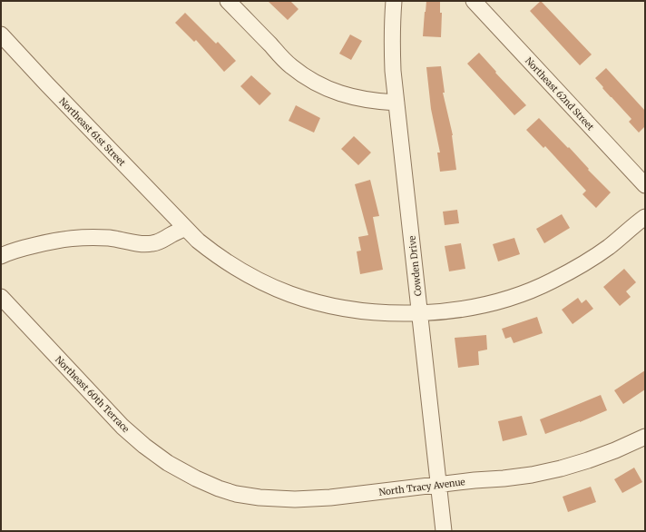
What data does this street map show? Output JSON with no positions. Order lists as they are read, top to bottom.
{
  "streets": {
    "street": [
      "Northeast 62nd Street",
      "Northeast 61st Street",
      "Cowden Drive",
      "Northeast 60th Terrace",
      "North Tracy Avenue"
    ]
  },
  "crossings": [
    ["Northeast 61st Street", "Cowden Drive"],
    ["Cowden Drive", "North Tracy Avenue"],
    ["Northeast 60th Terrace", "North Tracy Avenue"]
  ]
}
